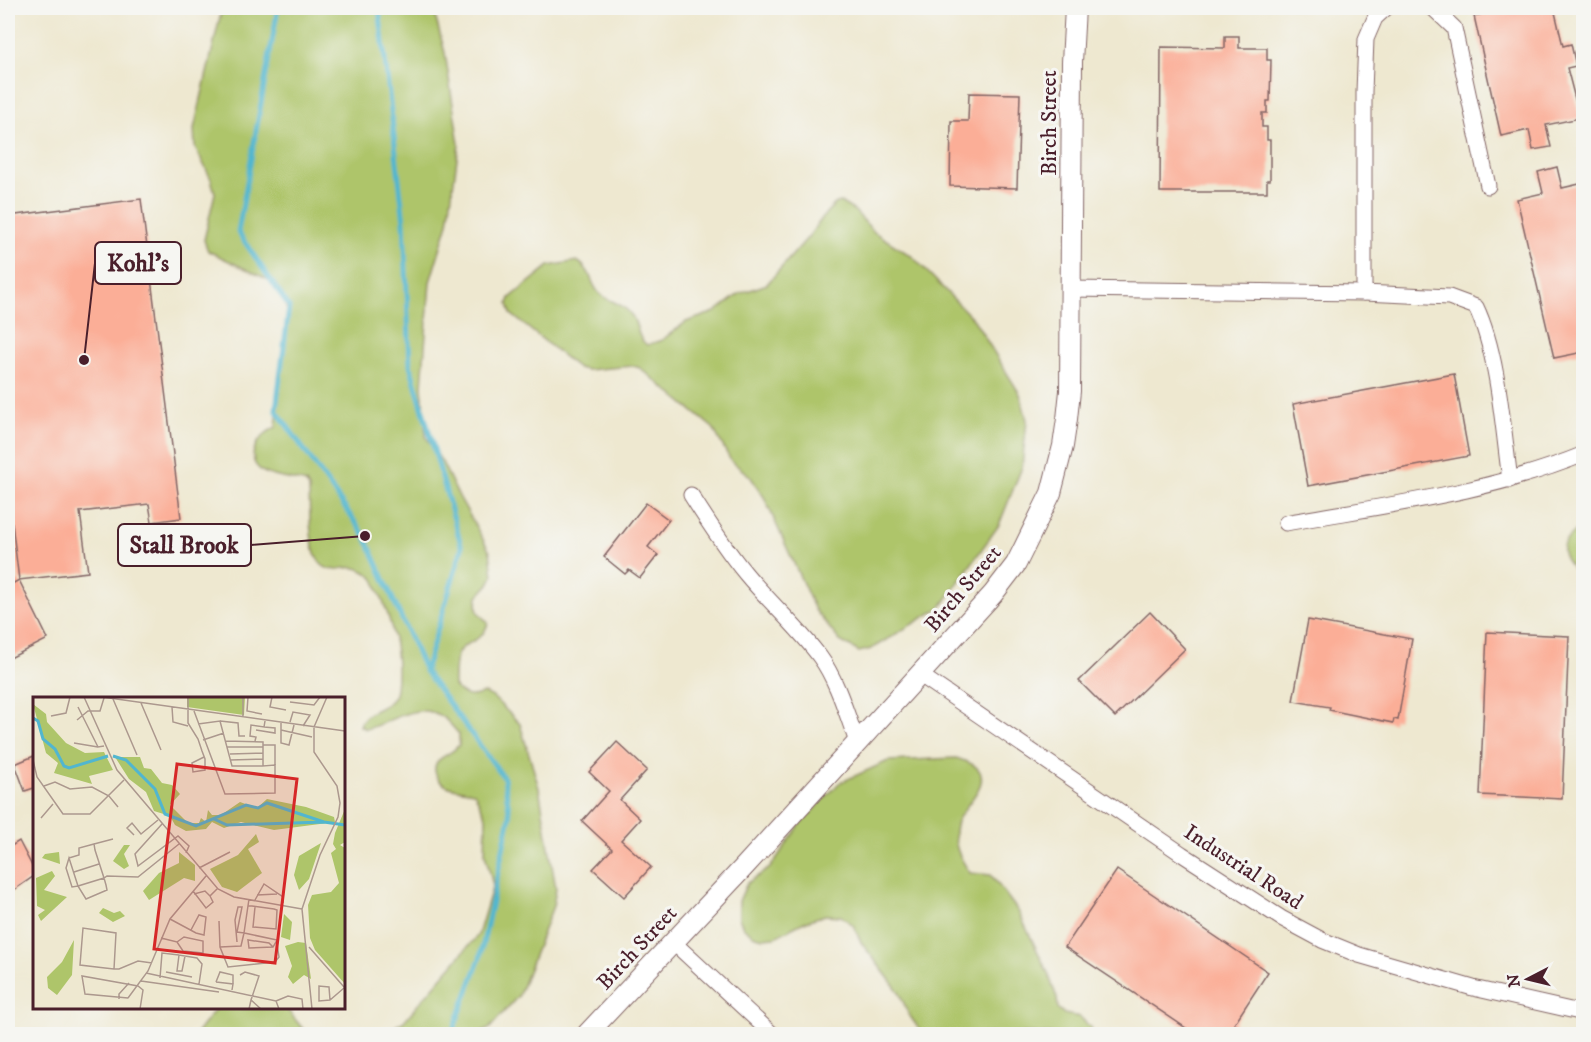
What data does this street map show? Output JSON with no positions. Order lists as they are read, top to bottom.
{
  "streets": {
    "street": ["Birch Street", "Industrial Road"]
  },
  "crossings": [
    ["Birch Street", "Industrial Road"]
  ],
  "places": ["Kohl's", "Stall Brook"],
  "north": "left"
}
